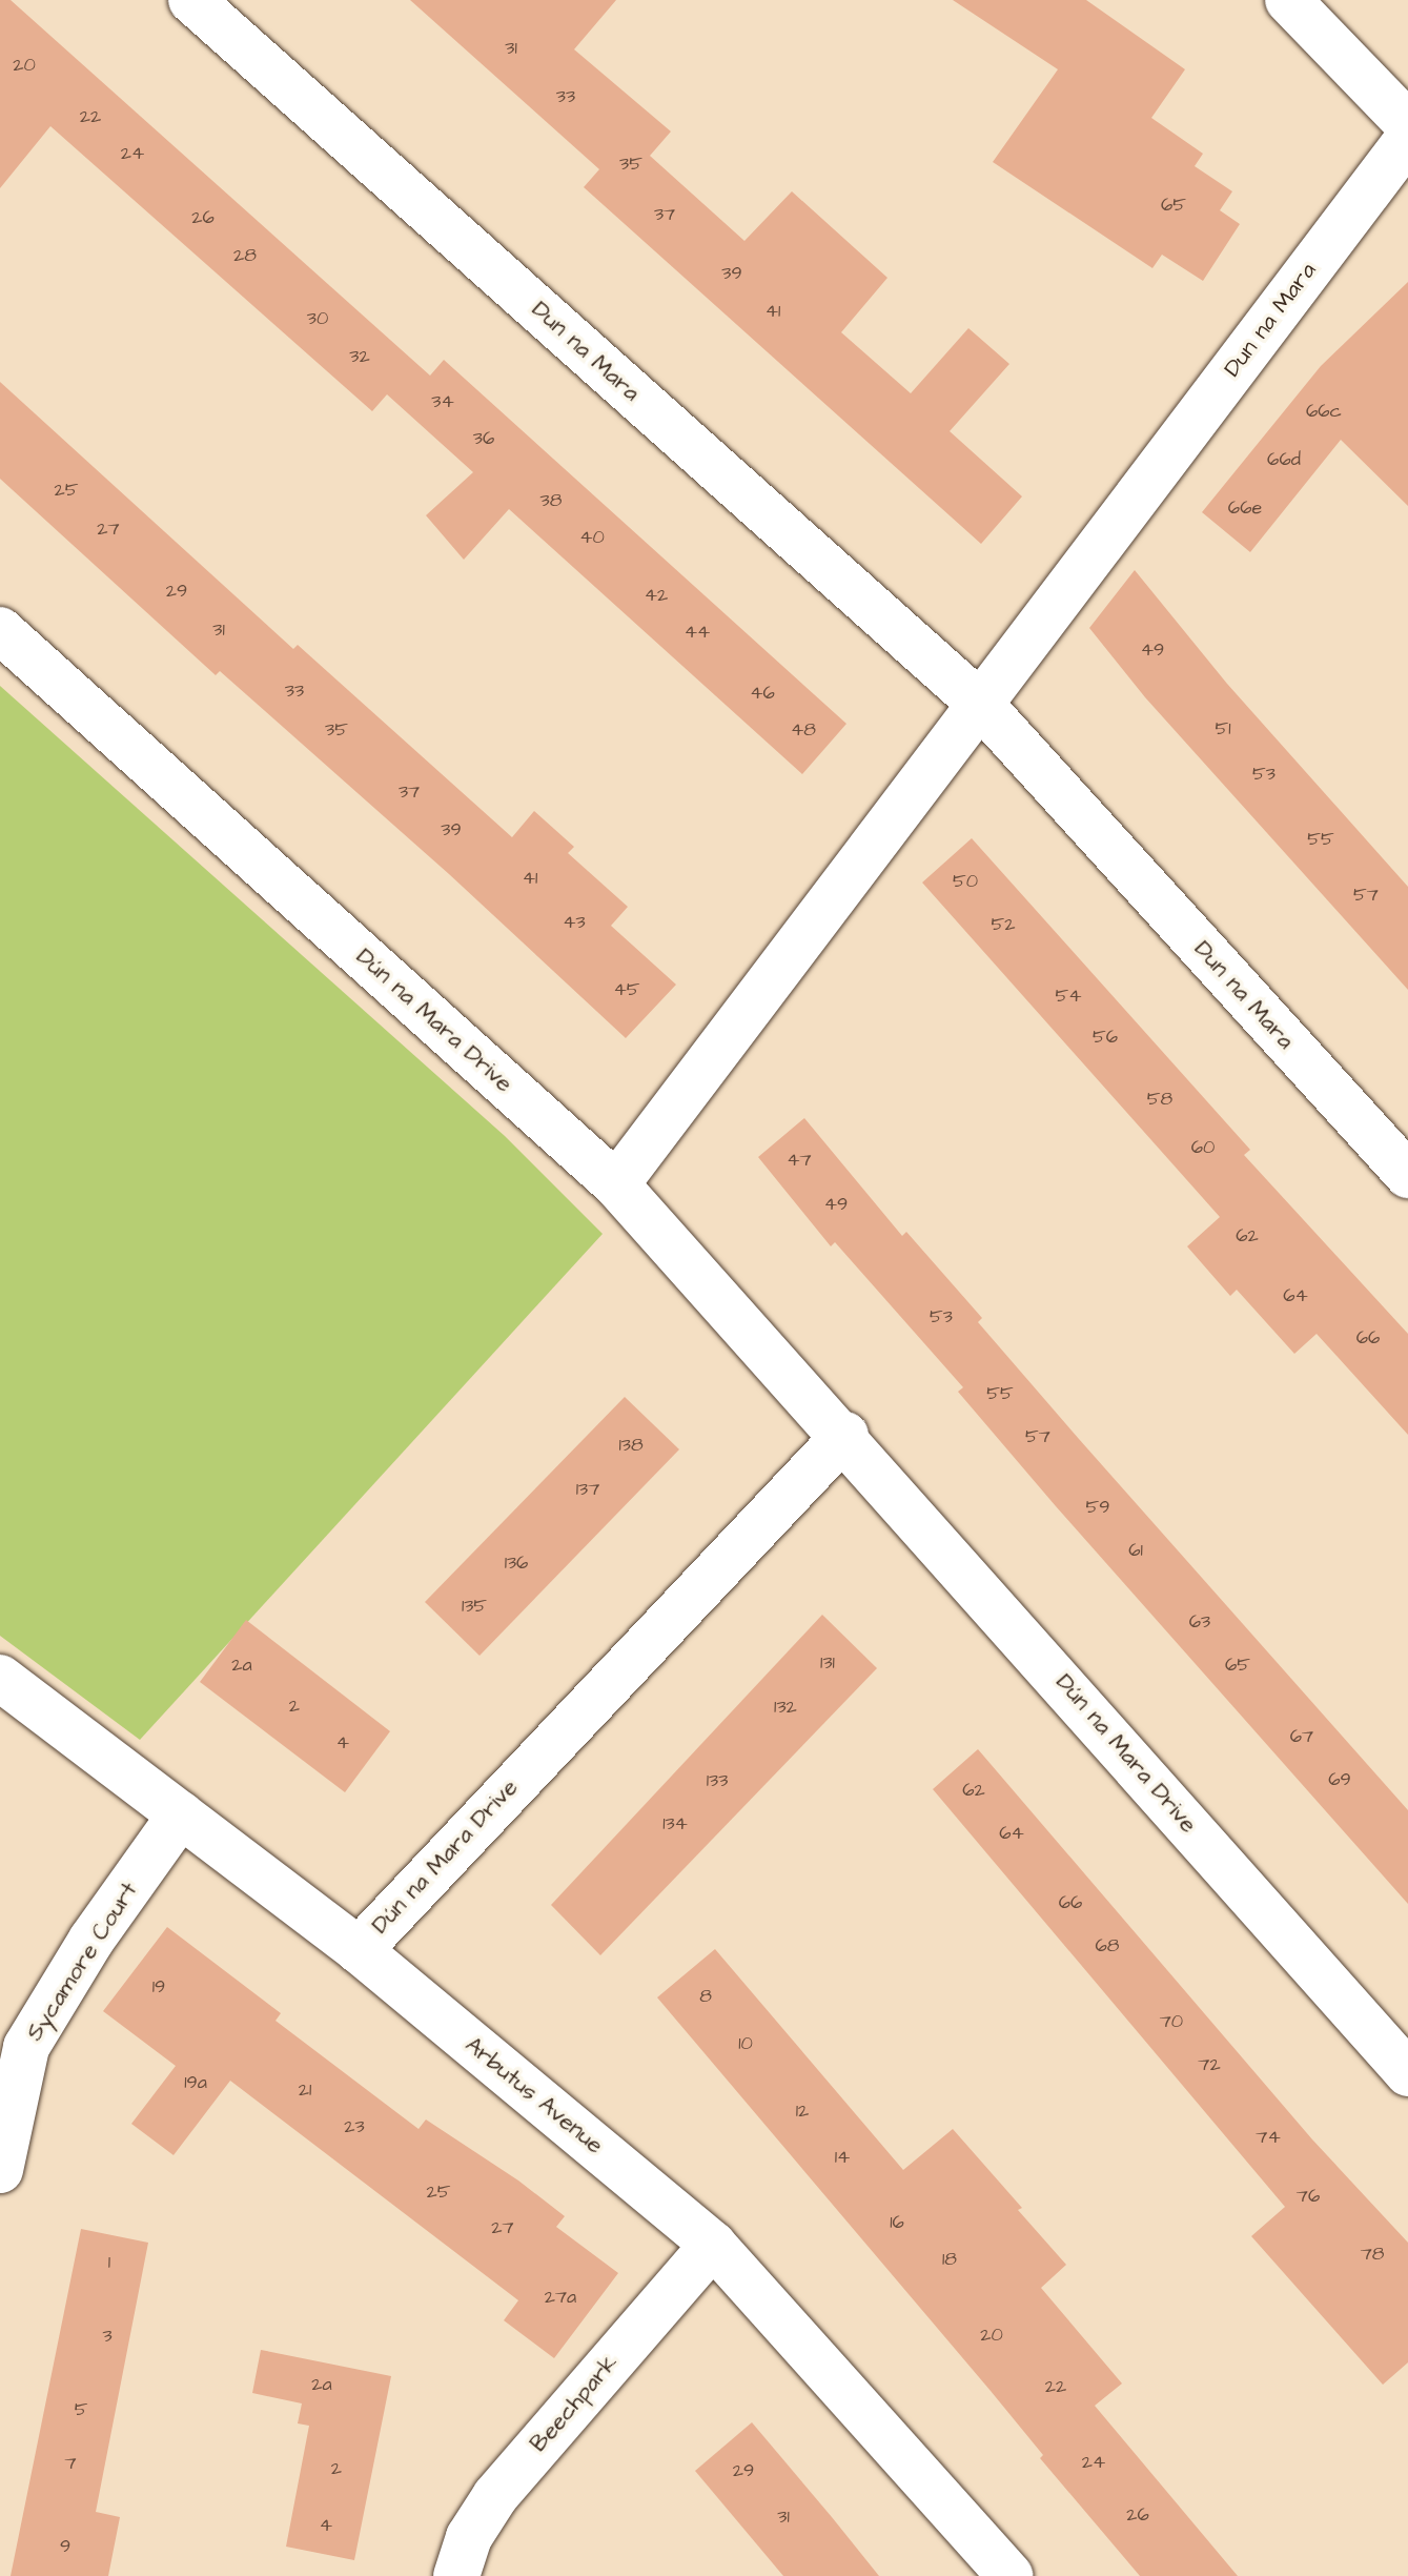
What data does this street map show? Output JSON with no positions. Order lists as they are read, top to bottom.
{
  "streets": {
    "street": [
      "Dun na Mara",
      "Dún na Mara Drive",
      "Sycamore Court",
      "Arbutus Avenue",
      "Beechpark"
    ]
  },
  "crossings": [
    ["Dun na Mara", "Dún na Mara Drive"],
    ["Dún na Mara Drive", "Arbutus Avenue"],
    ["Sycamore Court", "Arbutus Avenue"],
    ["Arbutus Avenue", "Beechpark"]
  ],
  "house_numbers": [
    "31",
    "20",
    "33",
    "22",
    "24",
    "35",
    "65",
    "37",
    "26",
    "28",
    "39",
    "41",
    "30",
    "32",
    "34",
    "66c",
    "36",
    "66d",
    "25",
    "38",
    "66e",
    "27",
    "40",
    "29",
    "42",
    "31",
    "44",
    "49",
    "33",
    "46",
    "51",
    "35",
    "48",
    "53",
    "37",
    "39",
    "55",
    "41",
    "50",
    "57",
    "43",
    "52",
    "45",
    "54",
    "56",
    "58",
    "60",
    "47",
    "49",
    "62",
    "64",
    "53",
    "66",
    "55",
    "57",
    "138",
    "137",
    "59",
    "61",
    "136",
    "135",
    "63",
    "131",
    "2a",
    "65",
    "2",
    "132",
    "67",
    "4",
    "69",
    "133",
    "62",
    "134",
    "64",
    "66",
    "68",
    "19",
    "8",
    "70",
    "10",
    "72",
    "19a",
    "21",
    "12",
    "23",
    "74",
    "14",
    "25",
    "76",
    "16",
    "27",
    "78",
    "18",
    "1",
    "27a",
    "20",
    "3",
    "2a",
    "22",
    "5",
    "24",
    "7",
    "2",
    "29",
    "26",
    "31",
    "4",
    "9"
  ]
}
